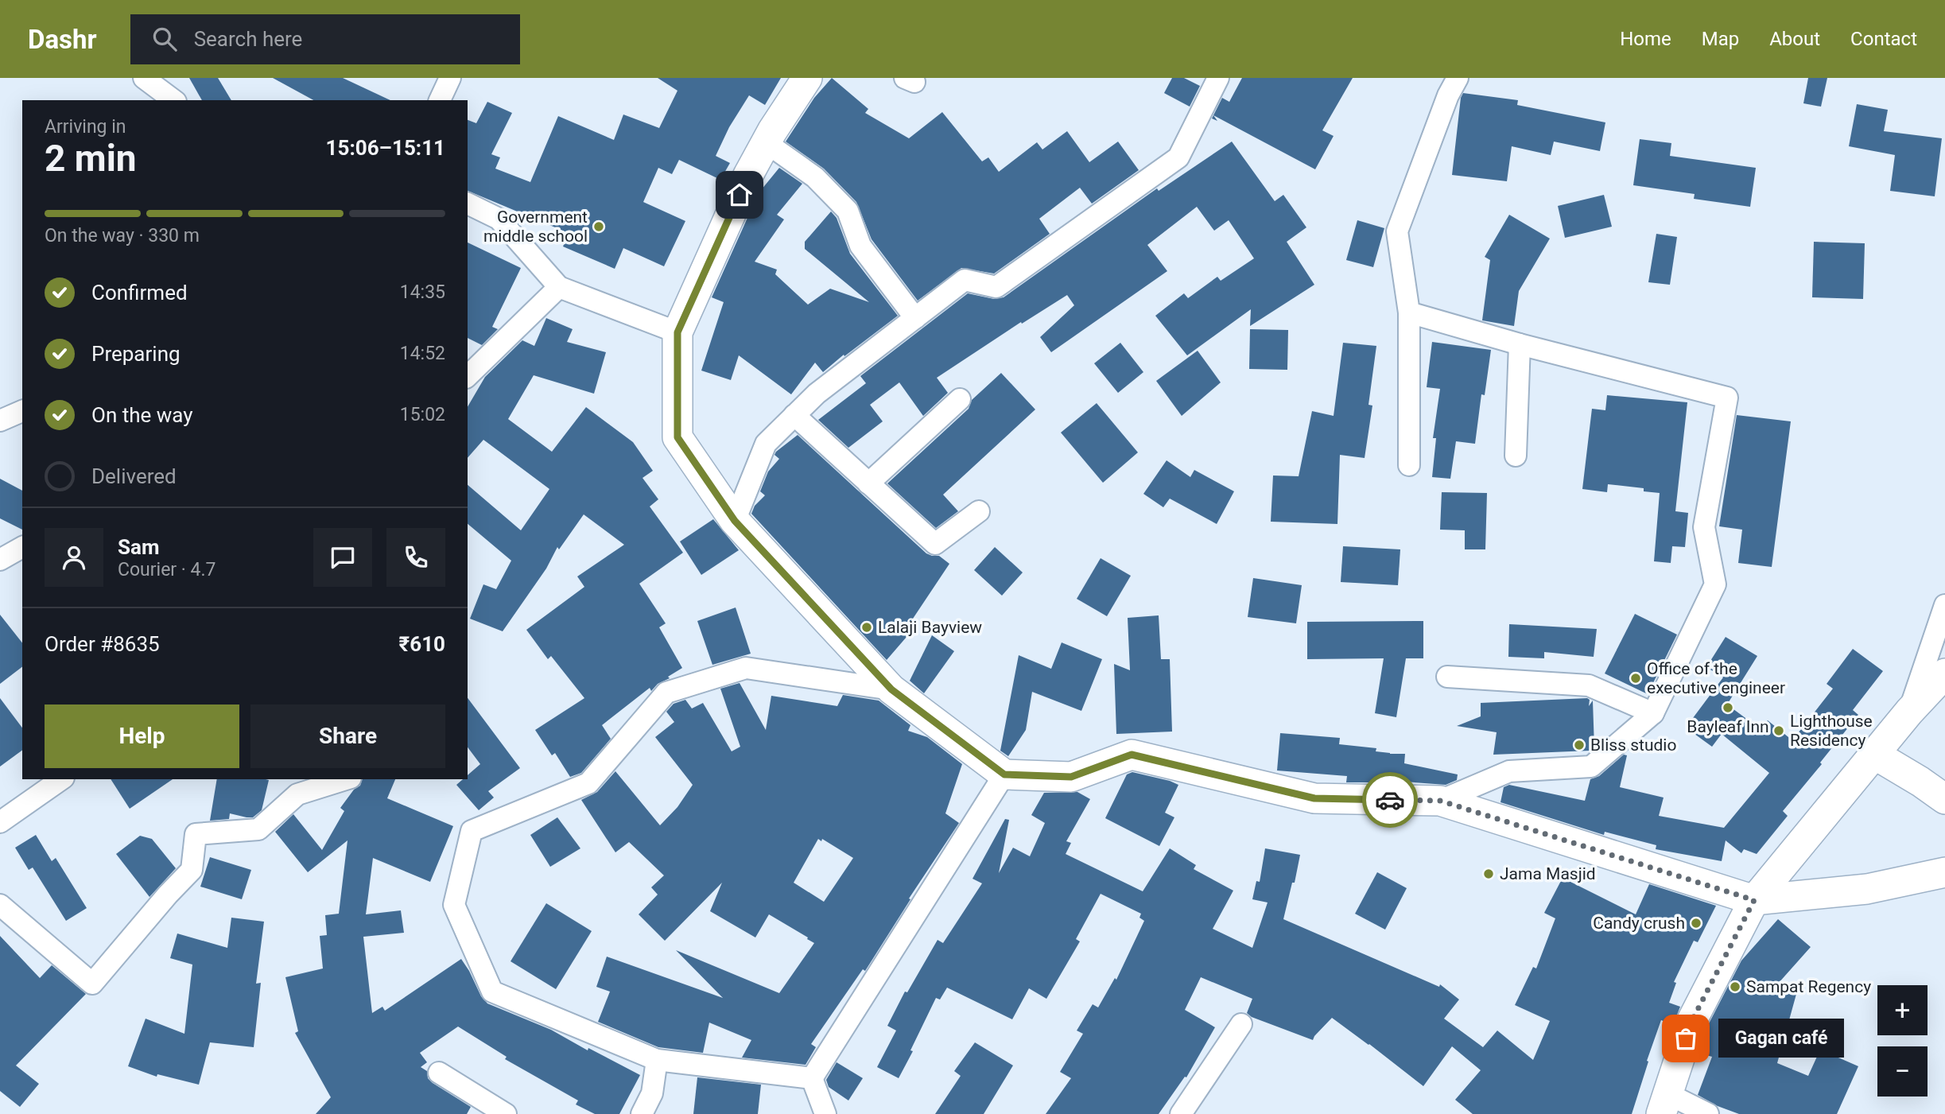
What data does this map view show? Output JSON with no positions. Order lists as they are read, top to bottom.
{
  "places": [
    "Government middle school",
    "Lalaji Bayview",
    "Office of the executive engineer",
    "Bayleaf Inn",
    "Lighthouse Residency",
    "Bliss studio",
    "Jama Masjid",
    "Candy crush",
    "Sampat Regency",
    "Gagan café"
  ],
  "page": {
    "header": "Dashr",
    "search": "Search here",
    "nav": [
      "Home",
      "Map",
      "About",
      "Contact"
    ],
    "heading": ["2 min", "Arriving in", "15:06–15:11"],
    "panel": [
      "Sam",
      "Courier · 4.7",
      "Order #8635",
      "₹610"
    ],
    "bar": "On the way · 330 m",
    "list": [
      ["Confirmed", "14:35"],
      ["Preparing", "14:52"],
      ["On the way", "15:02"],
      "Delivered"
    ],
    "buttons": ["Help", "Share"],
    "map_buttons": ["+", "−"],
    "bubble": "Gagan café"
  }
}
